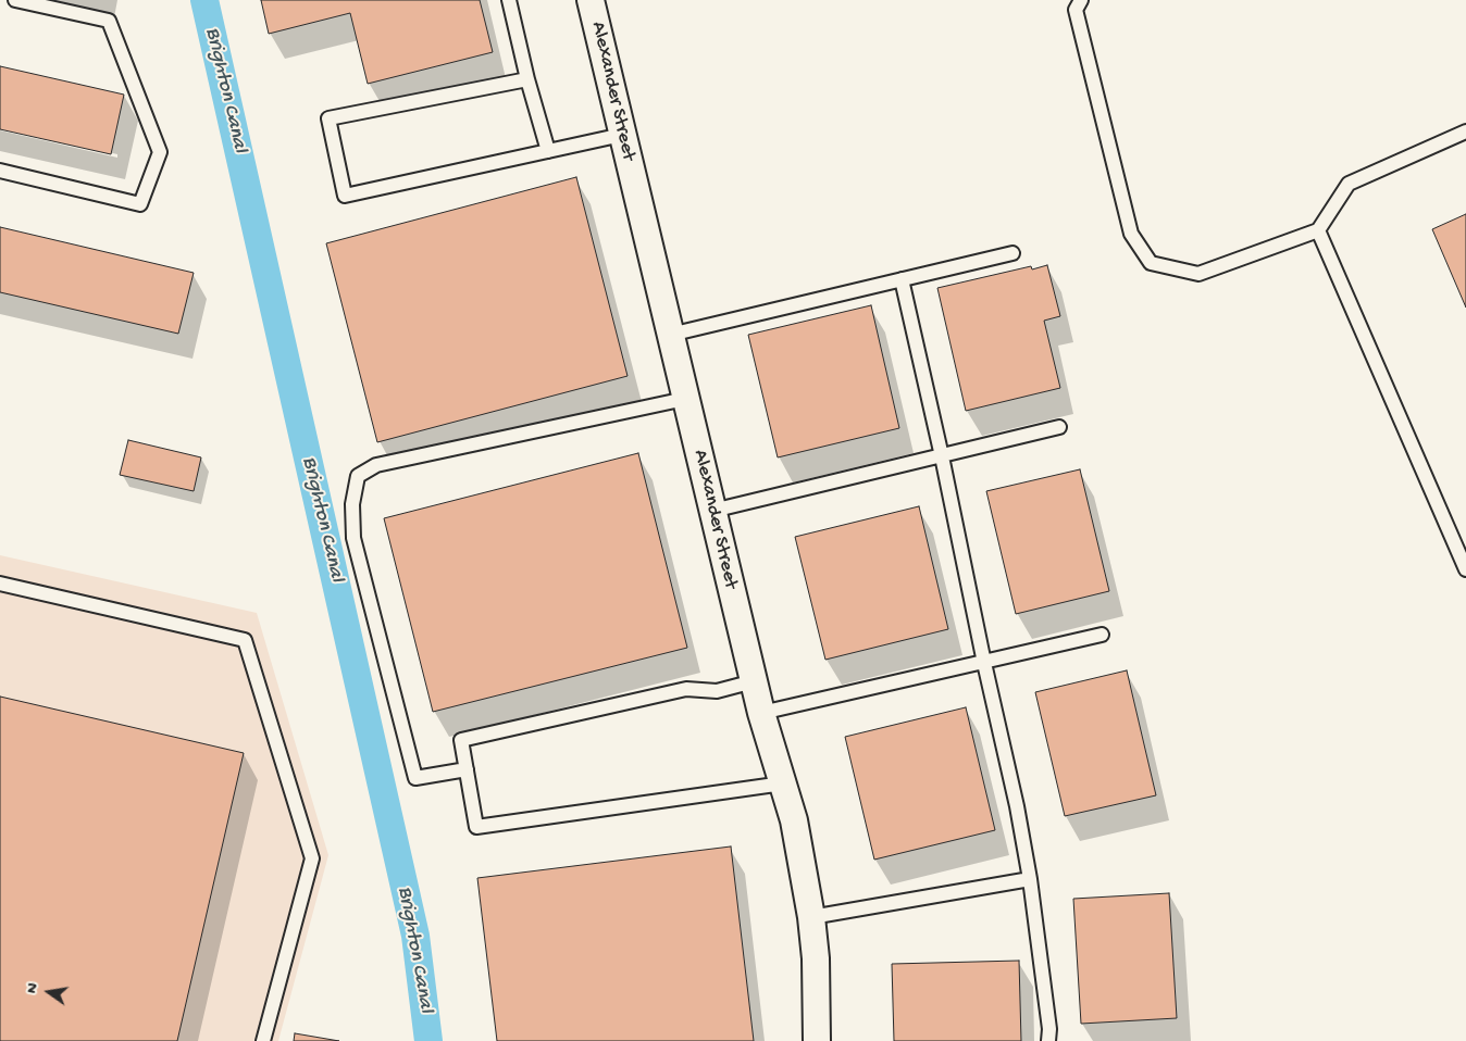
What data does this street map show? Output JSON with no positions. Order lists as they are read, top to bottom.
{
  "streets": {
    "street": ["Alexander Street"]
  },
  "water": ["Brighton Canal"],
  "north": "left"
}
